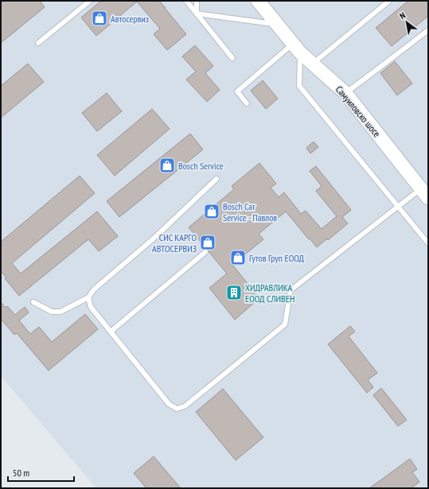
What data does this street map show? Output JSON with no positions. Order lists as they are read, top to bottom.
{
  "streets": {
    "street": ["Самуиловско шосе"]
  },
  "places": {
    "shop": [
      "Автосервиз",
      "Bosch Service",
      "Bosch Car Service - Павлов",
      "СИС КАРГО АВТОСЕРВИЗ",
      "Гутов Груп ЕООД"
    ],
    "building": ["ХИДРАВЛИКА ЕООД СЛИВЕН"]
  },
  "scale_bar": "50 m",
  "north": "top left"
}
